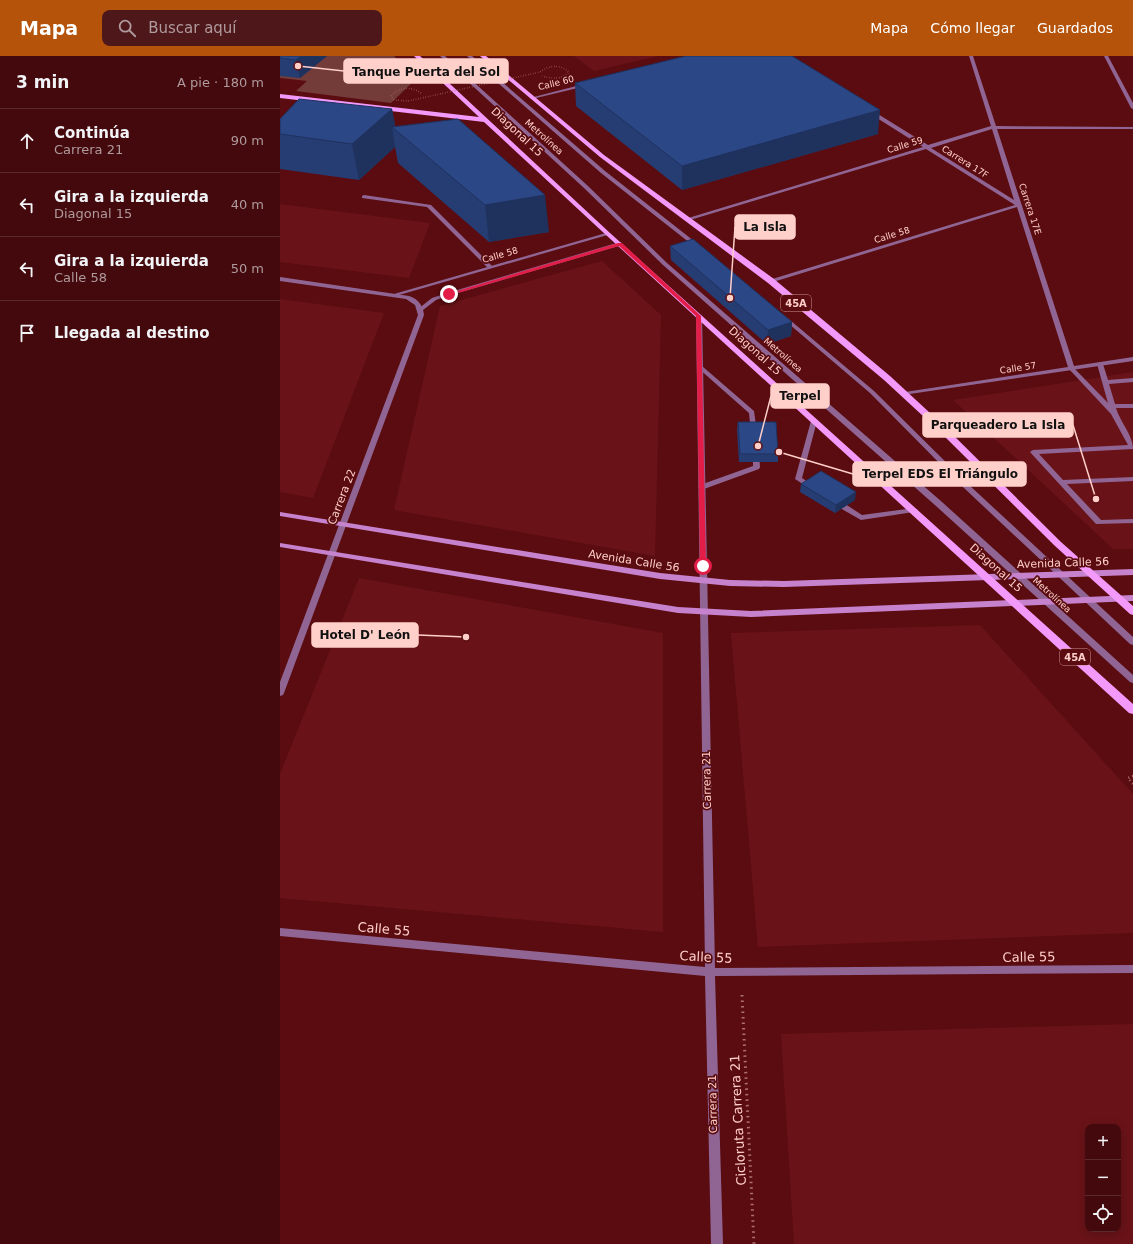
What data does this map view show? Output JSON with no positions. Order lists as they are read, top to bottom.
{
  "streets": {
    "main road": ["Diagonal 15", "45A", "Avenida Calle 56"],
    "street": [
      "Calle 60",
      "Metrolínea",
      "Calle 59",
      "Carrera 17F",
      "Carrera 17E",
      "Calle 58",
      "Calle 57",
      "Carrera 22",
      "Carrera 21",
      "Calle 55"
    ],
    "path": ["Cicloruta Carrera 21"]
  },
  "crossings": [
    ["Calle 60", "45A"],
    ["Diagonal 15", "Calle 58"],
    ["Diagonal 15", "Avenida Calle 56"],
    ["Diagonal 15", "Carrera 21"],
    ["Metrolínea", "Avenida Calle 56"],
    ["Calle 59", "Carrera 17F"],
    ["Calle 59", "Carrera 17E"],
    ["Calle 59", "45A"],
    ["Carrera 17F", "Carrera 17E"],
    ["Carrera 17F", "Calle 58"],
    ["Carrera 17E", "Calle 58"],
    ["Carrera 17E", "Calle 57"],
    ["Calle 58", "45A"],
    ["Calle 58", "Carrera 22"],
    ["45A", "Calle 57"],
    ["45A", "Avenida Calle 56"],
    ["Carrera 22", "Avenida Calle 56"],
    ["Avenida Calle 56", "Carrera 21"],
    ["Carrera 21", "Calle 55"]
  ],
  "places": [
    "Tanque Puerta del Sol",
    "La Isla",
    "Terpel",
    "Terpel EDS El Triángulo",
    "Parqueadero La Isla",
    "Hotel D' León"
  ],
  "page": {
    "header": "Mapa",
    "search": "Buscar aquí",
    "nav": ["Mapa", "Cómo llegar", "Guardados"],
    "heading": ["3 min", "A pie · 180 m"],
    "list": [
      ["Continúa", "Carrera 21", "90 m"],
      ["Gira a la izquierda", "Diagonal 15", "40 m"],
      ["Gira a la izquierda", "Calle 58", "50 m"],
      "Llegada al destino"
    ],
    "map_buttons": ["+", "−"]
  }
}
